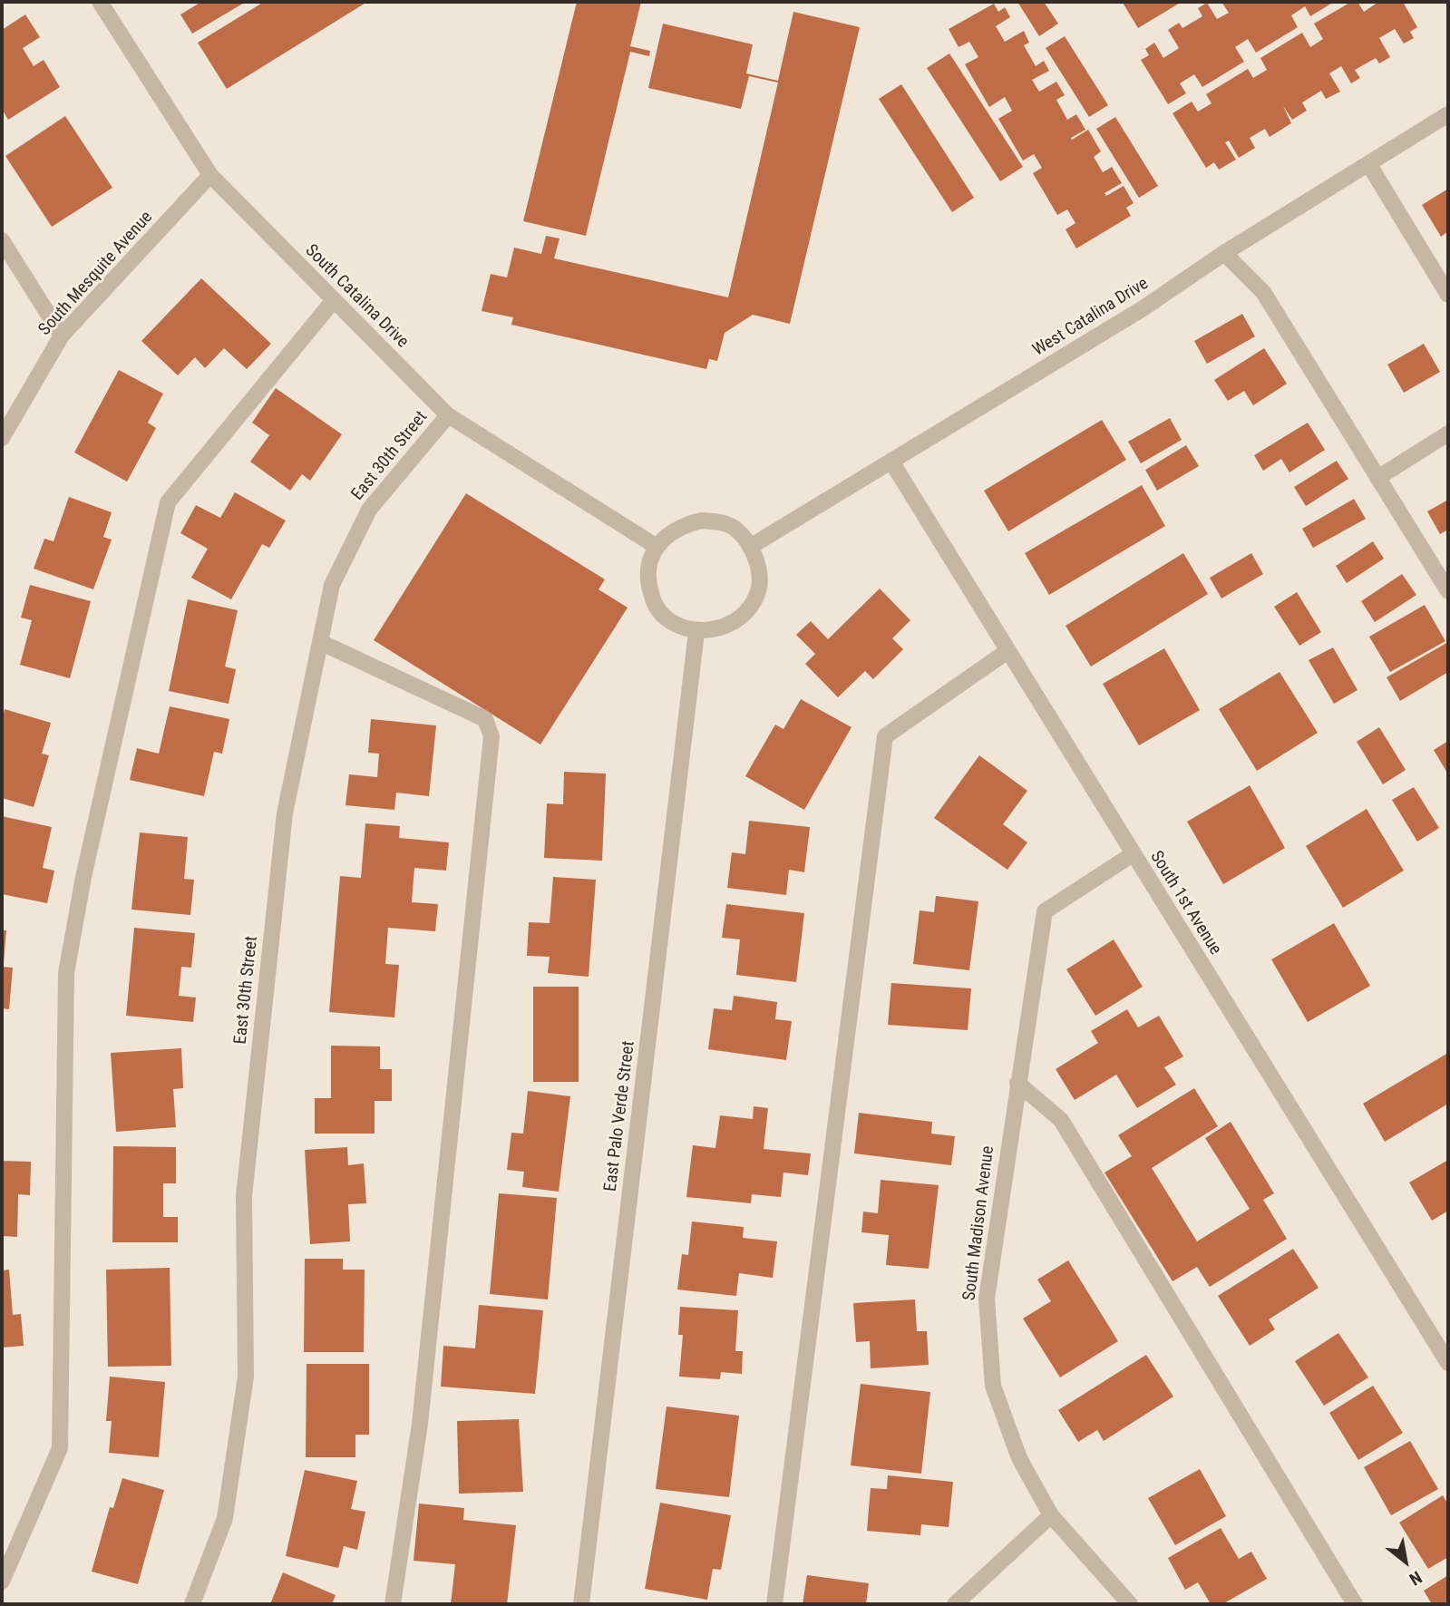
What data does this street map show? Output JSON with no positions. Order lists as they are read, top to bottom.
{
  "streets": {
    "street": [
      "South Mesquite Avenue",
      "South Catalina Drive",
      "West Catalina Drive",
      "East 30th Street",
      "South 1st Avenue",
      "East Palo Verde Street",
      "South Madison Avenue"
    ]
  },
  "crossings": [
    ["South Mesquite Avenue", "South Catalina Drive"],
    ["South Catalina Drive", "West Catalina Drive"],
    ["South Catalina Drive", "East 30th Street"],
    ["South Catalina Drive", "East Palo Verde Street"],
    ["West Catalina Drive", "South 1st Avenue"],
    ["West Catalina Drive", "East Palo Verde Street"],
    ["South 1st Avenue", "South Madison Avenue"]
  ],
  "north": "bottom right"
}
